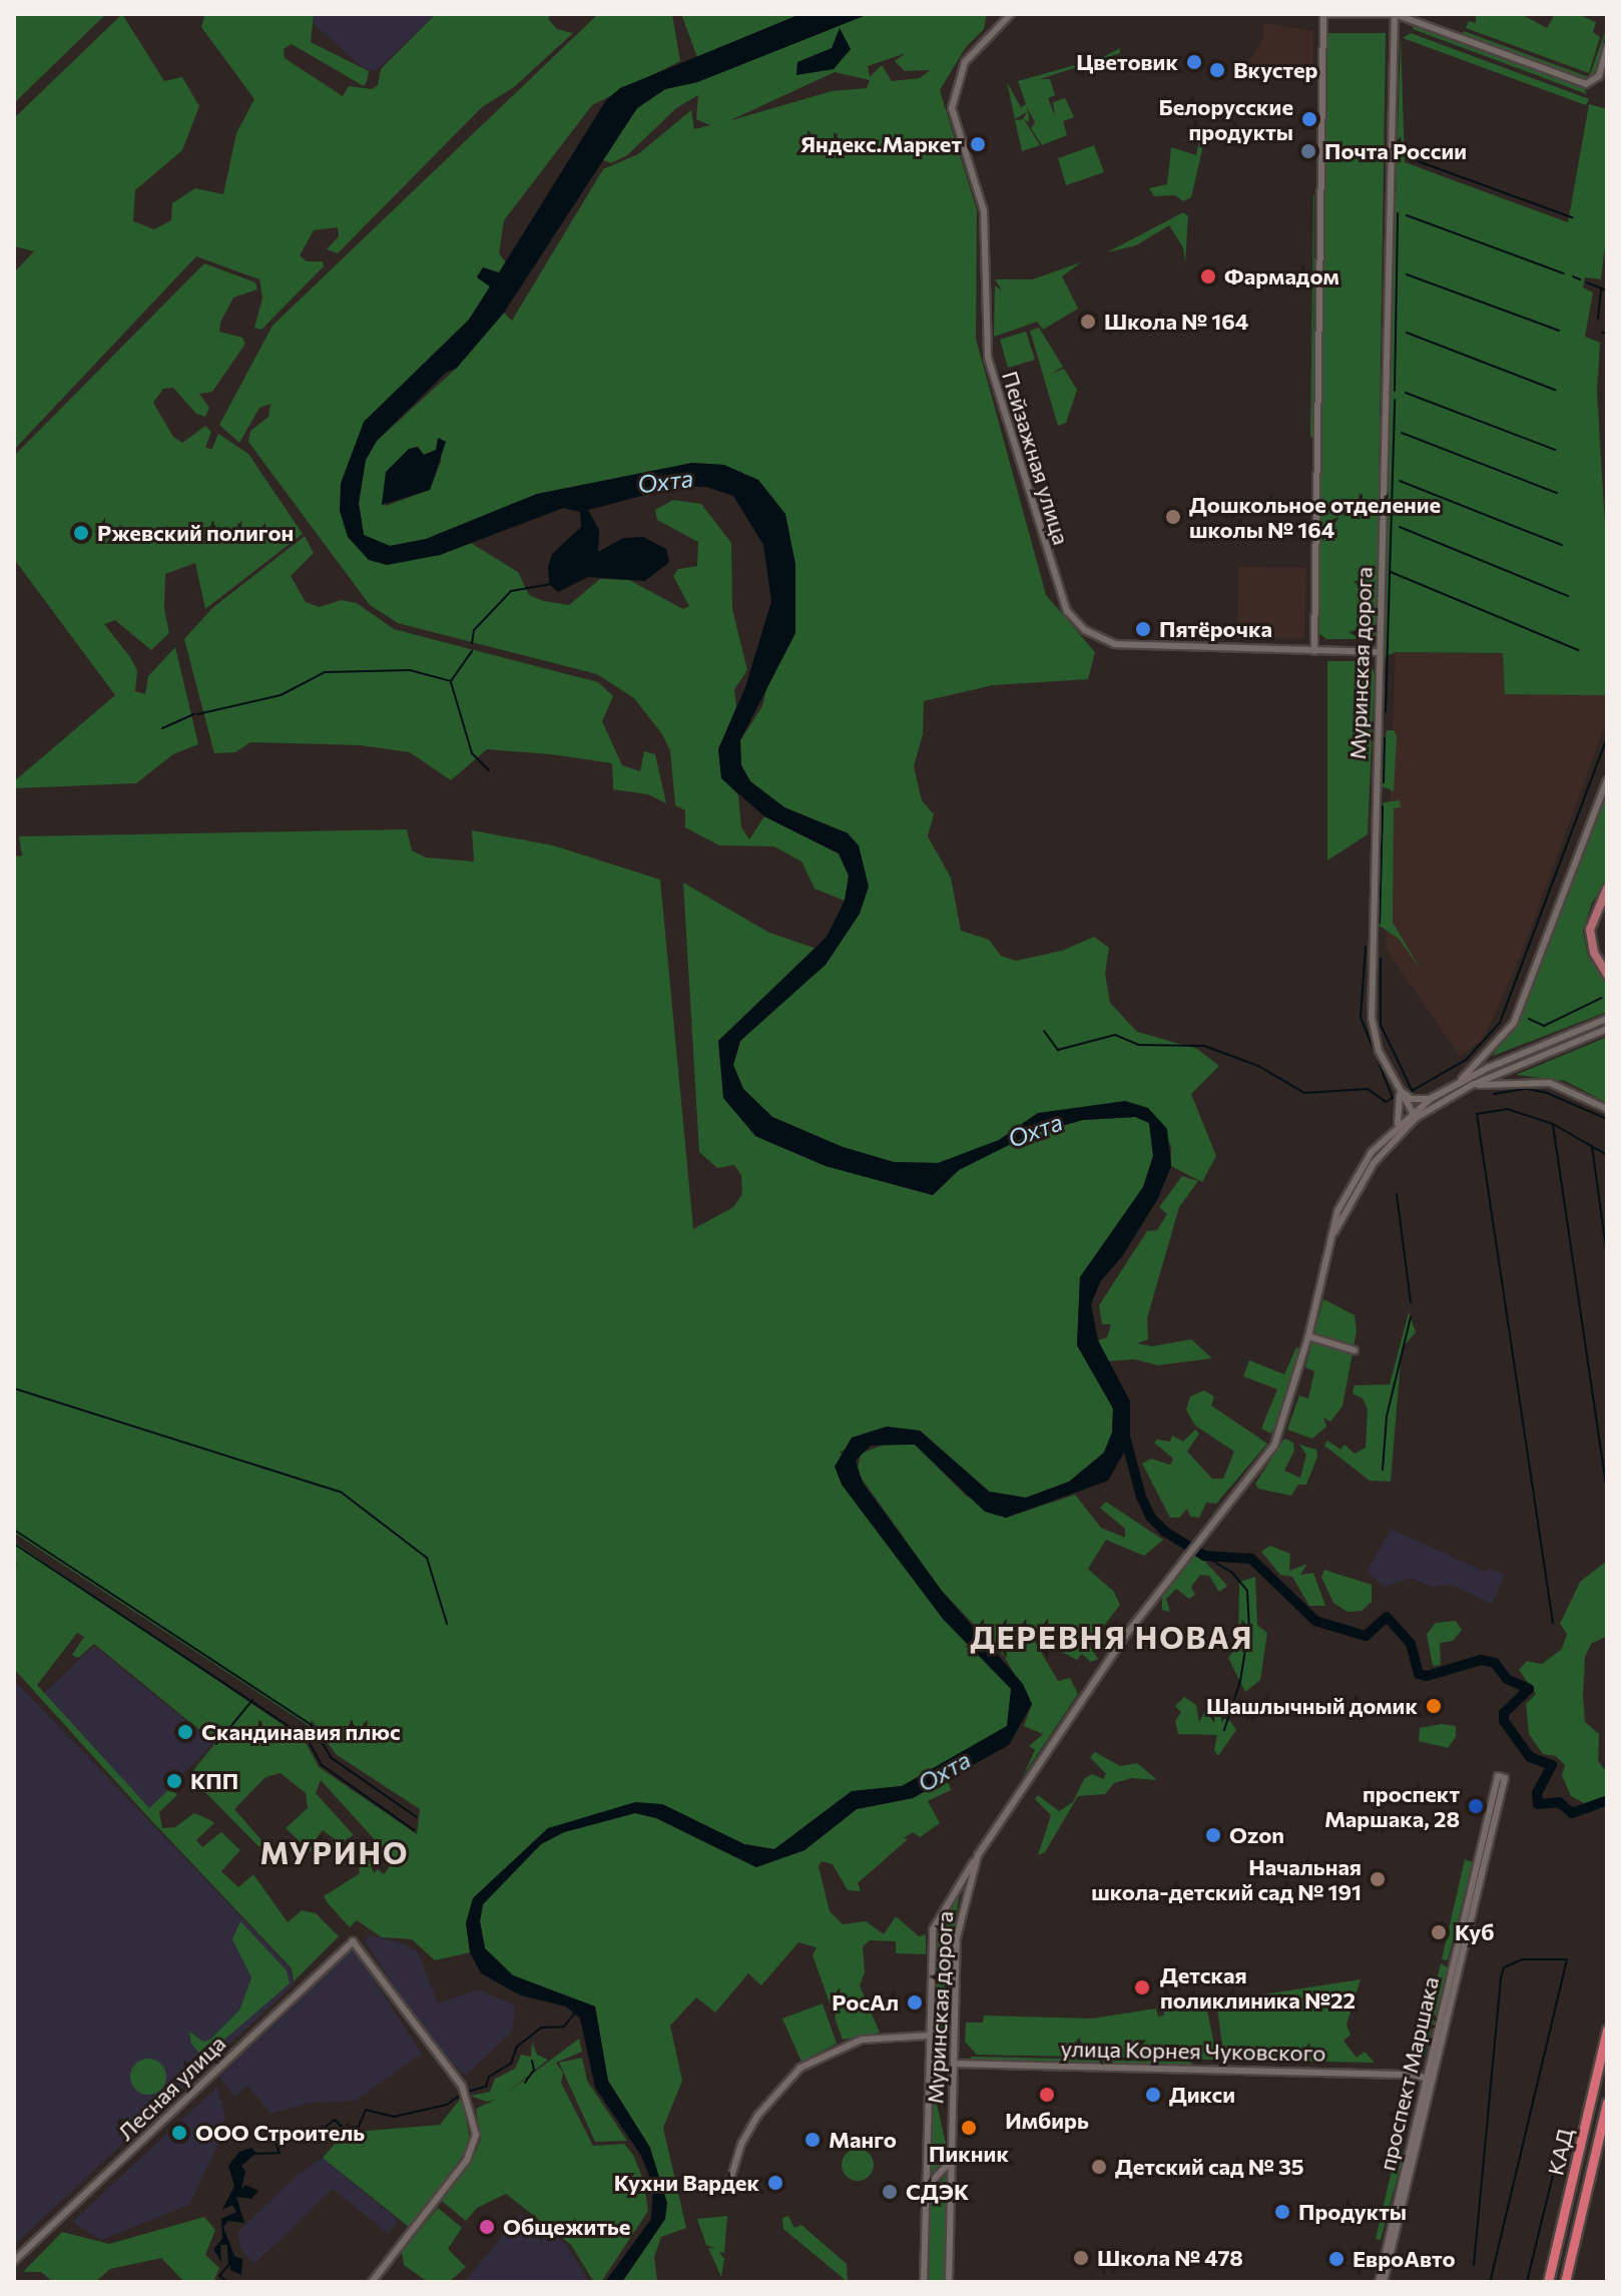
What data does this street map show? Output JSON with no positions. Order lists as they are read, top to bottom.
{
  "streets": {
    "highway": ["КАД"],
    "street": [
      "Пейзажная улица",
      "Муринская дорога",
      "улица Корнея Чуковского",
      "проспект Маршака",
      "Лесная улица"
    ]
  },
  "crossings": [
    ["Пейзажная улица", "Муринская дорога"],
    ["Муринская дорога", "улица Корнея Чуковского"],
    ["улица Корнея Чуковского", "проспект Маршака"]
  ],
  "districts": ["ДЕРЕВНЯ НОВАЯ", "МУРИНО"],
  "water": ["Охта"],
  "places": [
    "Цветовик",
    "Вкустер",
    "Белорусские продукты",
    "Яндекс.Маркет",
    "Почта России",
    "Фармадом",
    "Школа № 164",
    "Дошкольное отделение школы № 164",
    "Ржевский полигон",
    "Пятёрочка",
    "Шашлычный домик",
    "Скандинавия плюс",
    "КПП",
    "проспект Маршака, 28",
    "Ozon",
    "Начальная школа-детский сад № 191",
    "Куб",
    "Детская поликлиника №22",
    "РосАл",
    "Имбирь",
    "Дикси",
    "Пикник",
    "ООО Строитель",
    "Манго",
    "Детский сад № 35",
    "Кухни Вардек",
    "СДЭК",
    "Продукты",
    "Общежитье",
    "Школа № 478",
    "ЕвроАвто"
  ]
}
